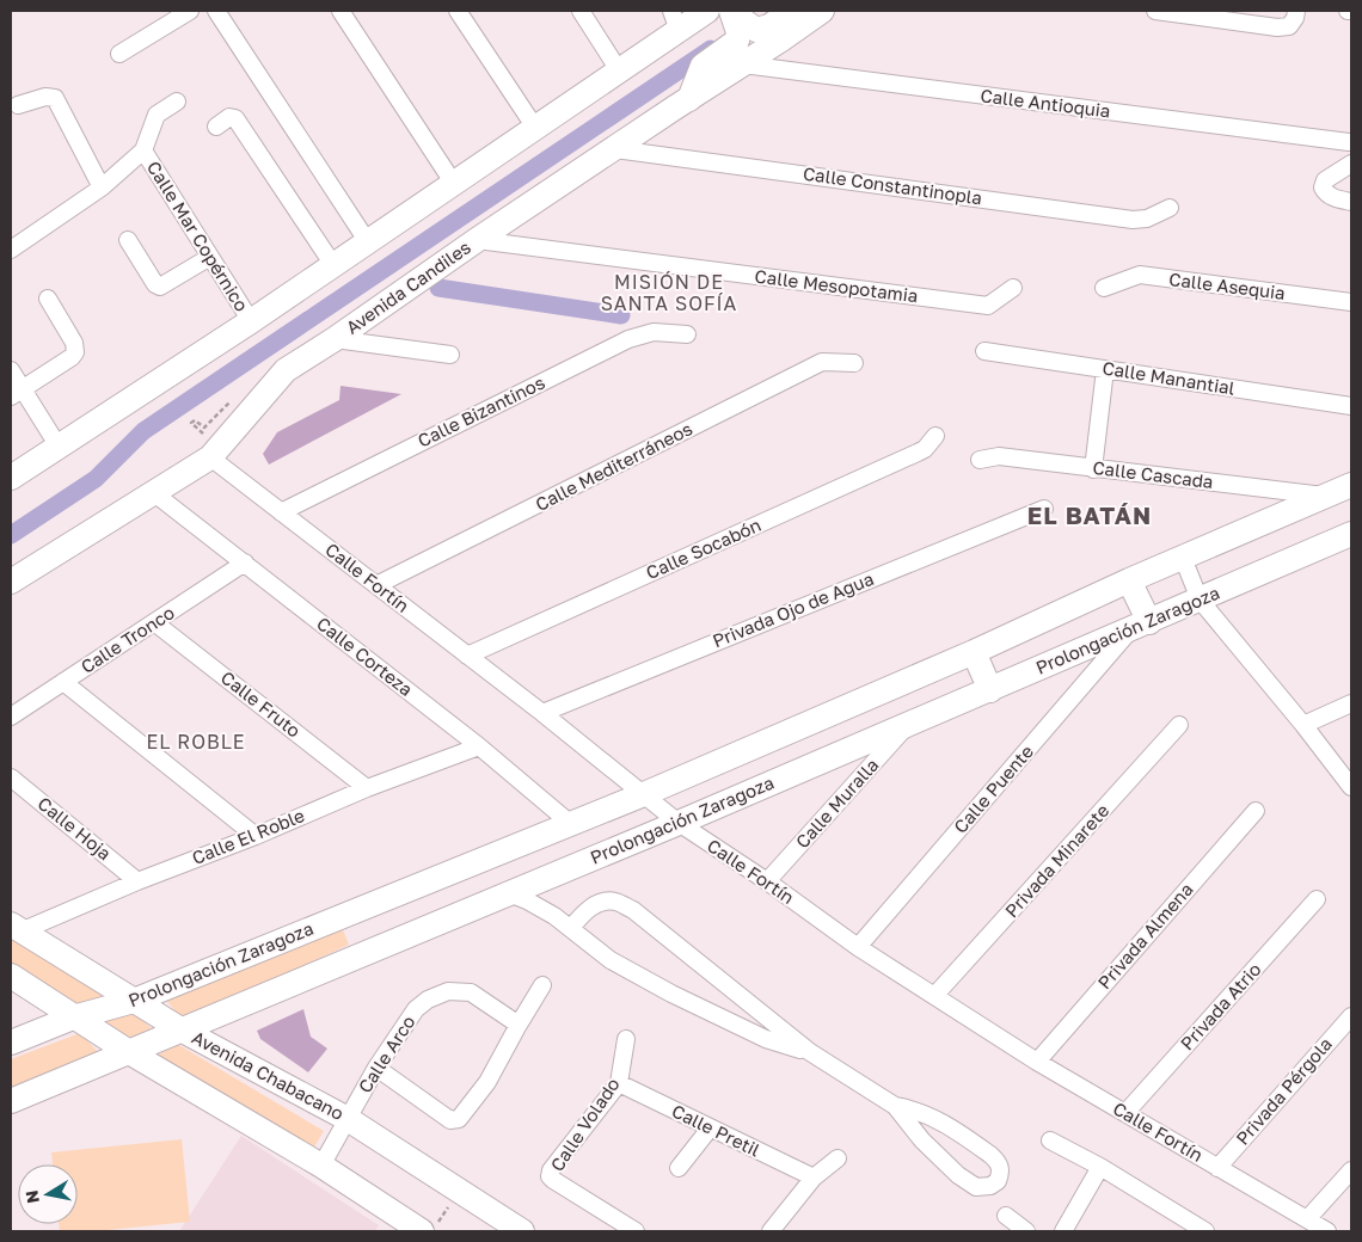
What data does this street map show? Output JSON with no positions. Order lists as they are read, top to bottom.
{
  "streets": {
    "main road": ["Avenida Candiles", "Prolongación Zaragoza", "Avenida Chabacano"],
    "street": [
      "Calle Antioquia",
      "Calle Constantinopla",
      "Calle Mar Copérnico",
      "Calle Mesopotamia",
      "Calle Asequia",
      "Calle Manantial",
      "Calle Bizantinos",
      "Calle Mediterráneos",
      "Calle Cascada",
      "Calle Socabón",
      "Calle Fortín",
      "Privada Ojo de Agua",
      "Calle Tronco",
      "Calle Corteza",
      "Calle Fruto",
      "Calle Puente",
      "Calle Muralla",
      "Calle Hoja",
      "Calle El Roble",
      "Privada Minarete",
      "Privada Almena",
      "Privada Atrio",
      "Calle Arco",
      "Privada Pérgola",
      "Calle Volado",
      "Calle Pretil"
    ]
  },
  "crossings": [
    ["Calle Antioquia", "Avenida Candiles"],
    ["Calle Constantinopla", "Avenida Candiles"],
    ["Calle Mesopotamia", "Avenida Candiles"],
    ["Avenida Candiles", "Calle Fortín"],
    ["Avenida Candiles", "Calle Corteza"],
    ["Calle Bizantinos", "Calle Fortín"],
    ["Calle Mediterráneos", "Calle Fortín"],
    ["Calle Cascada", "Prolongación Zaragoza"],
    ["Calle Socabón", "Calle Fortín"],
    ["Calle Fortín", "Privada Ojo de Agua"],
    ["Calle Fortín", "Prolongación Zaragoza"],
    ["Calle Fortín", "Calle Puente"],
    ["Calle Fortín", "Calle Muralla"],
    ["Calle Fortín", "Privada Minarete"],
    ["Calle Fortín", "Privada Almena"],
    ["Calle Fortín", "Privada Atrio"],
    ["Calle Fortín", "Privada Pérgola"],
    ["Prolongación Zaragoza", "Calle Corteza"],
    ["Prolongación Zaragoza", "Calle Puente"],
    ["Prolongación Zaragoza", "Calle Muralla"],
    ["Prolongación Zaragoza", "Avenida Chabacano"],
    ["Calle Tronco", "Calle Corteza"],
    ["Calle Tronco", "Calle Fruto"],
    ["Calle Corteza", "Calle El Roble"],
    ["Calle Fruto", "Calle El Roble"],
    ["Calle Hoja", "Calle El Roble"],
    ["Calle El Roble", "Avenida Chabacano"],
    ["Calle Arco", "Avenida Chabacano"],
    ["Calle Volado", "Calle Pretil"]
  ],
  "districts": ["MISIÓN DE SANTA SOFÍA", "EL BATÁN", "EL ROBLE"],
  "north": "left"
}
